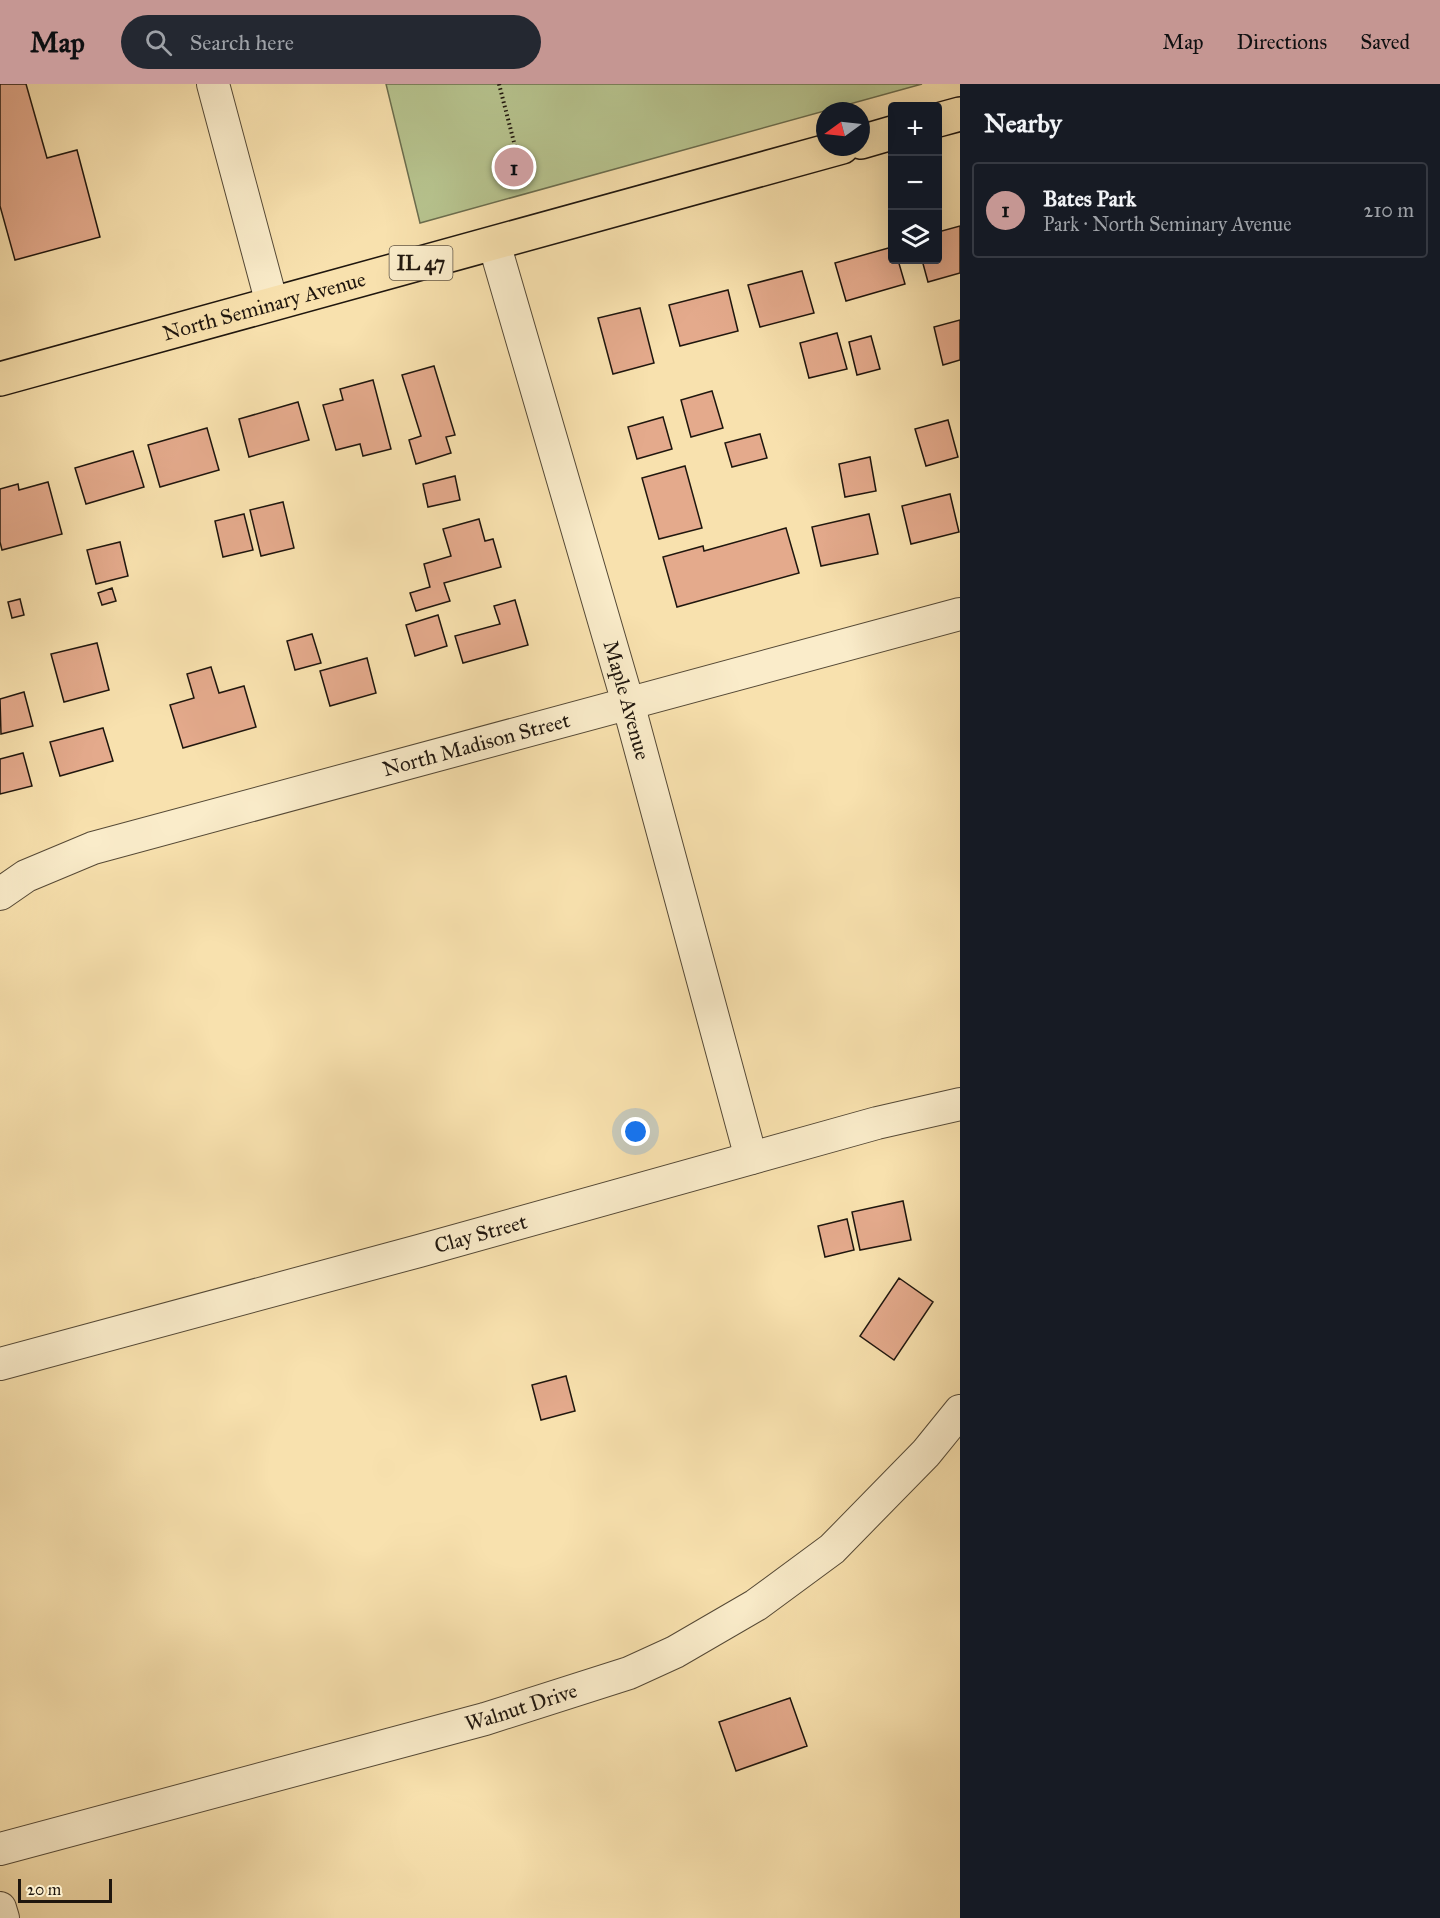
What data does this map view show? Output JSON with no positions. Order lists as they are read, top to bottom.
{
  "streets": {
    "main road": ["IL 47", "North Seminary Avenue"],
    "street": [
      "Maple Avenue",
      "North Madison Street",
      "Clay Street",
      "Walnut Drive"
    ]
  },
  "crossings": [
    ["North Seminary Avenue", "Maple Avenue"],
    ["Maple Avenue", "North Madison Street"],
    ["Maple Avenue", "Clay Street"]
  ],
  "scale_bar": "20 m",
  "north": "left",
  "page": {
    "header": "Map",
    "search": "Search here",
    "nav": ["Map", "Directions", "Saved"],
    "heading": "Nearby",
    "map_buttons": ["+", "−"],
    "pins": "1",
    "list": [
      {
        "mark": "1",
        "name": "Bates Park",
        "note": "Park · North Seminary Avenue",
        "value": "210 m"
      }
    ],
    "scale": "20 m"
  }
}
